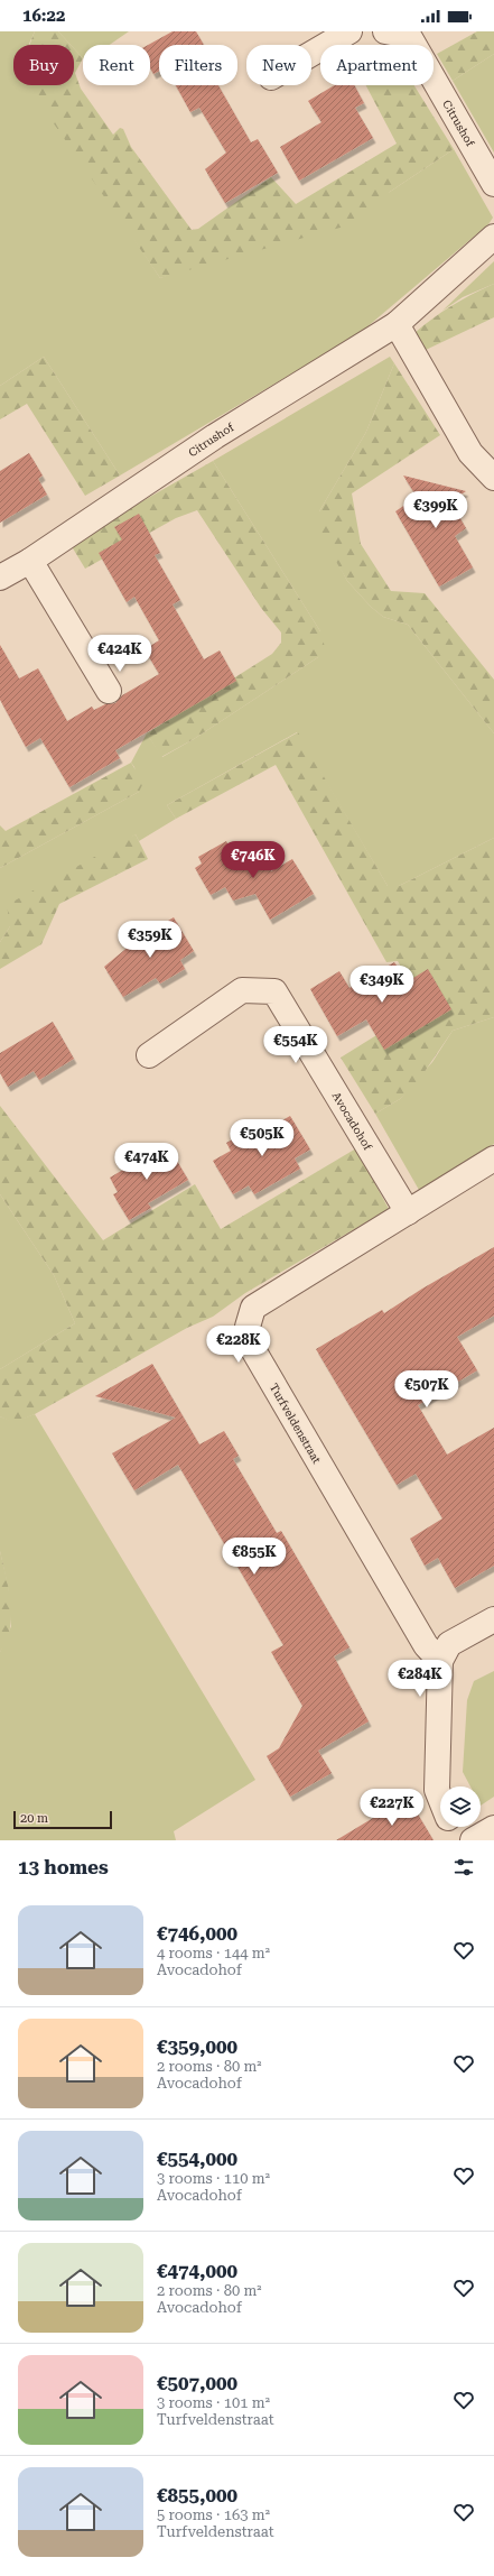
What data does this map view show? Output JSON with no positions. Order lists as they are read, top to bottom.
{
  "streets": {
    "street": ["Citrushof", "Avocadohof", "Turfveldenstraat"]
  },
  "crossings": [
    ["Avocadohof", "Turfveldenstraat"]
  ],
  "scale_bar": "20 m",
  "page": {
    "status": "16:22",
    "chip": [
      "Buy",
      "Rent",
      "Filters",
      "New",
      "Apartment"
    ],
    "price": [
      "€399K",
      "€424K",
      "€746K",
      "€359K",
      "€349K",
      "€554K",
      "€505K",
      "€474K",
      "€228K",
      "€507K",
      "€855K",
      "€284K",
      "€227K"
    ],
    "scale": "20 m",
    "heading": "13 homes",
    "list": [
      {
        "name": "€746,000",
        "note": "4 rooms · 144 m² · Avocadohof"
      },
      {
        "name": "€359,000",
        "note": "2 rooms · 80 m² · Avocadohof"
      },
      {
        "name": "€554,000",
        "note": "3 rooms · 110 m² · Avocadohof"
      },
      {
        "name": "€474,000",
        "note": "2 rooms · 80 m² · Avocadohof"
      },
      {
        "name": "€507,000",
        "note": "3 rooms · 101 m² · Turfveldenstraat"
      },
      {
        "name": "€855,000",
        "note": "5 rooms · 163 m² · Turfveldenstraat"
      }
    ]
  }
}
